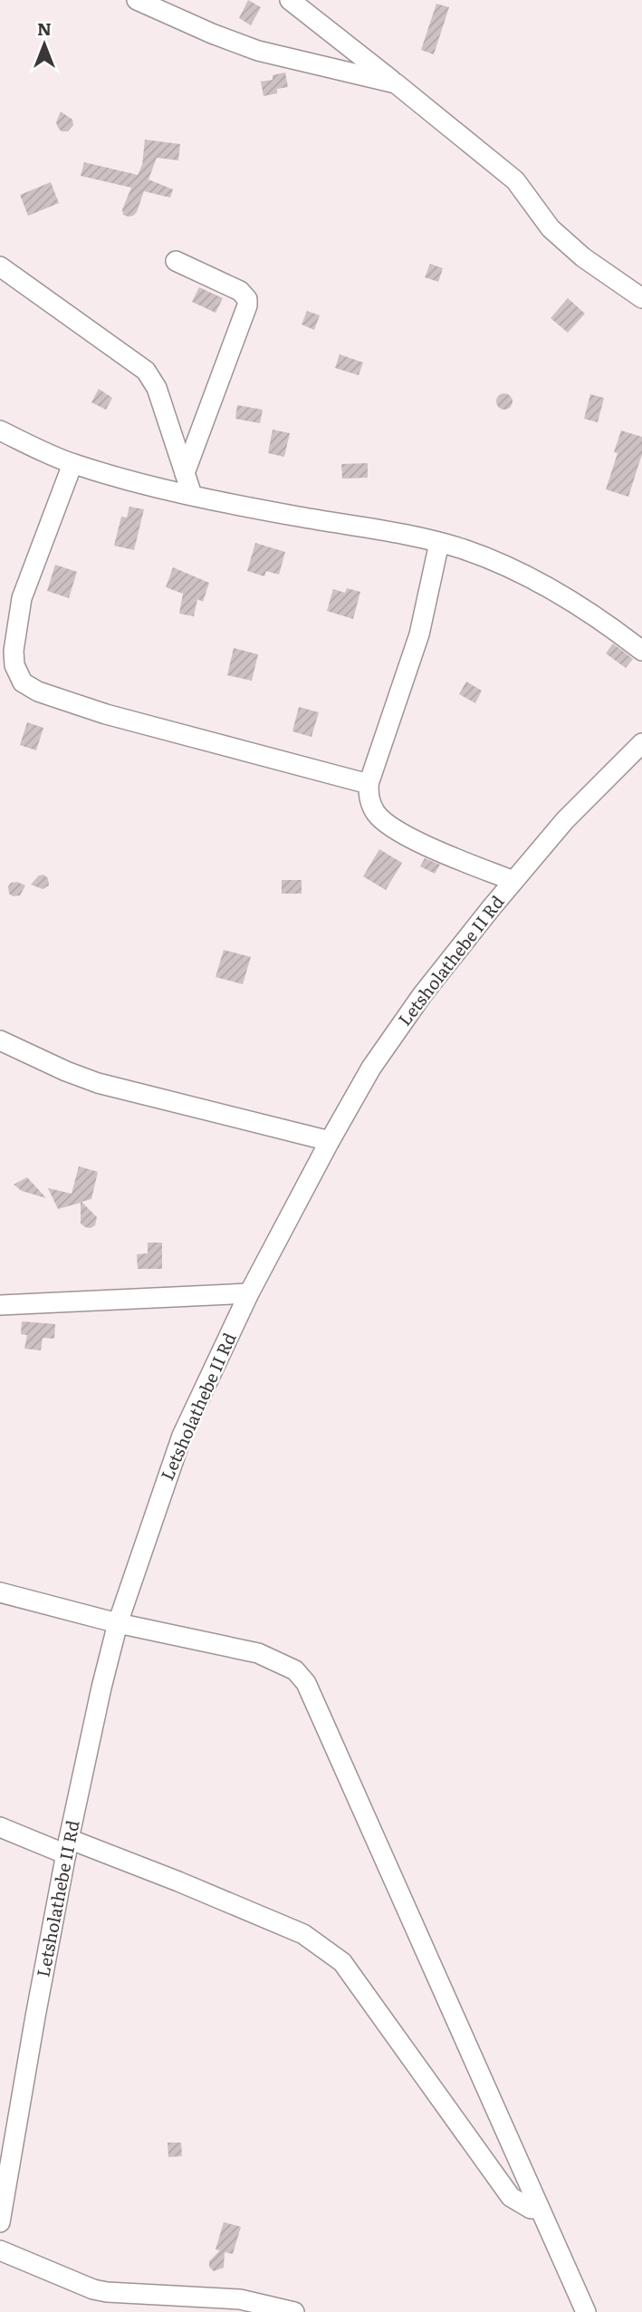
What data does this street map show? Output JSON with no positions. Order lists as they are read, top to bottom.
{
  "streets": {
    "street": ["Letsholathebe II Rd"]
  },
  "north": "top"
}
